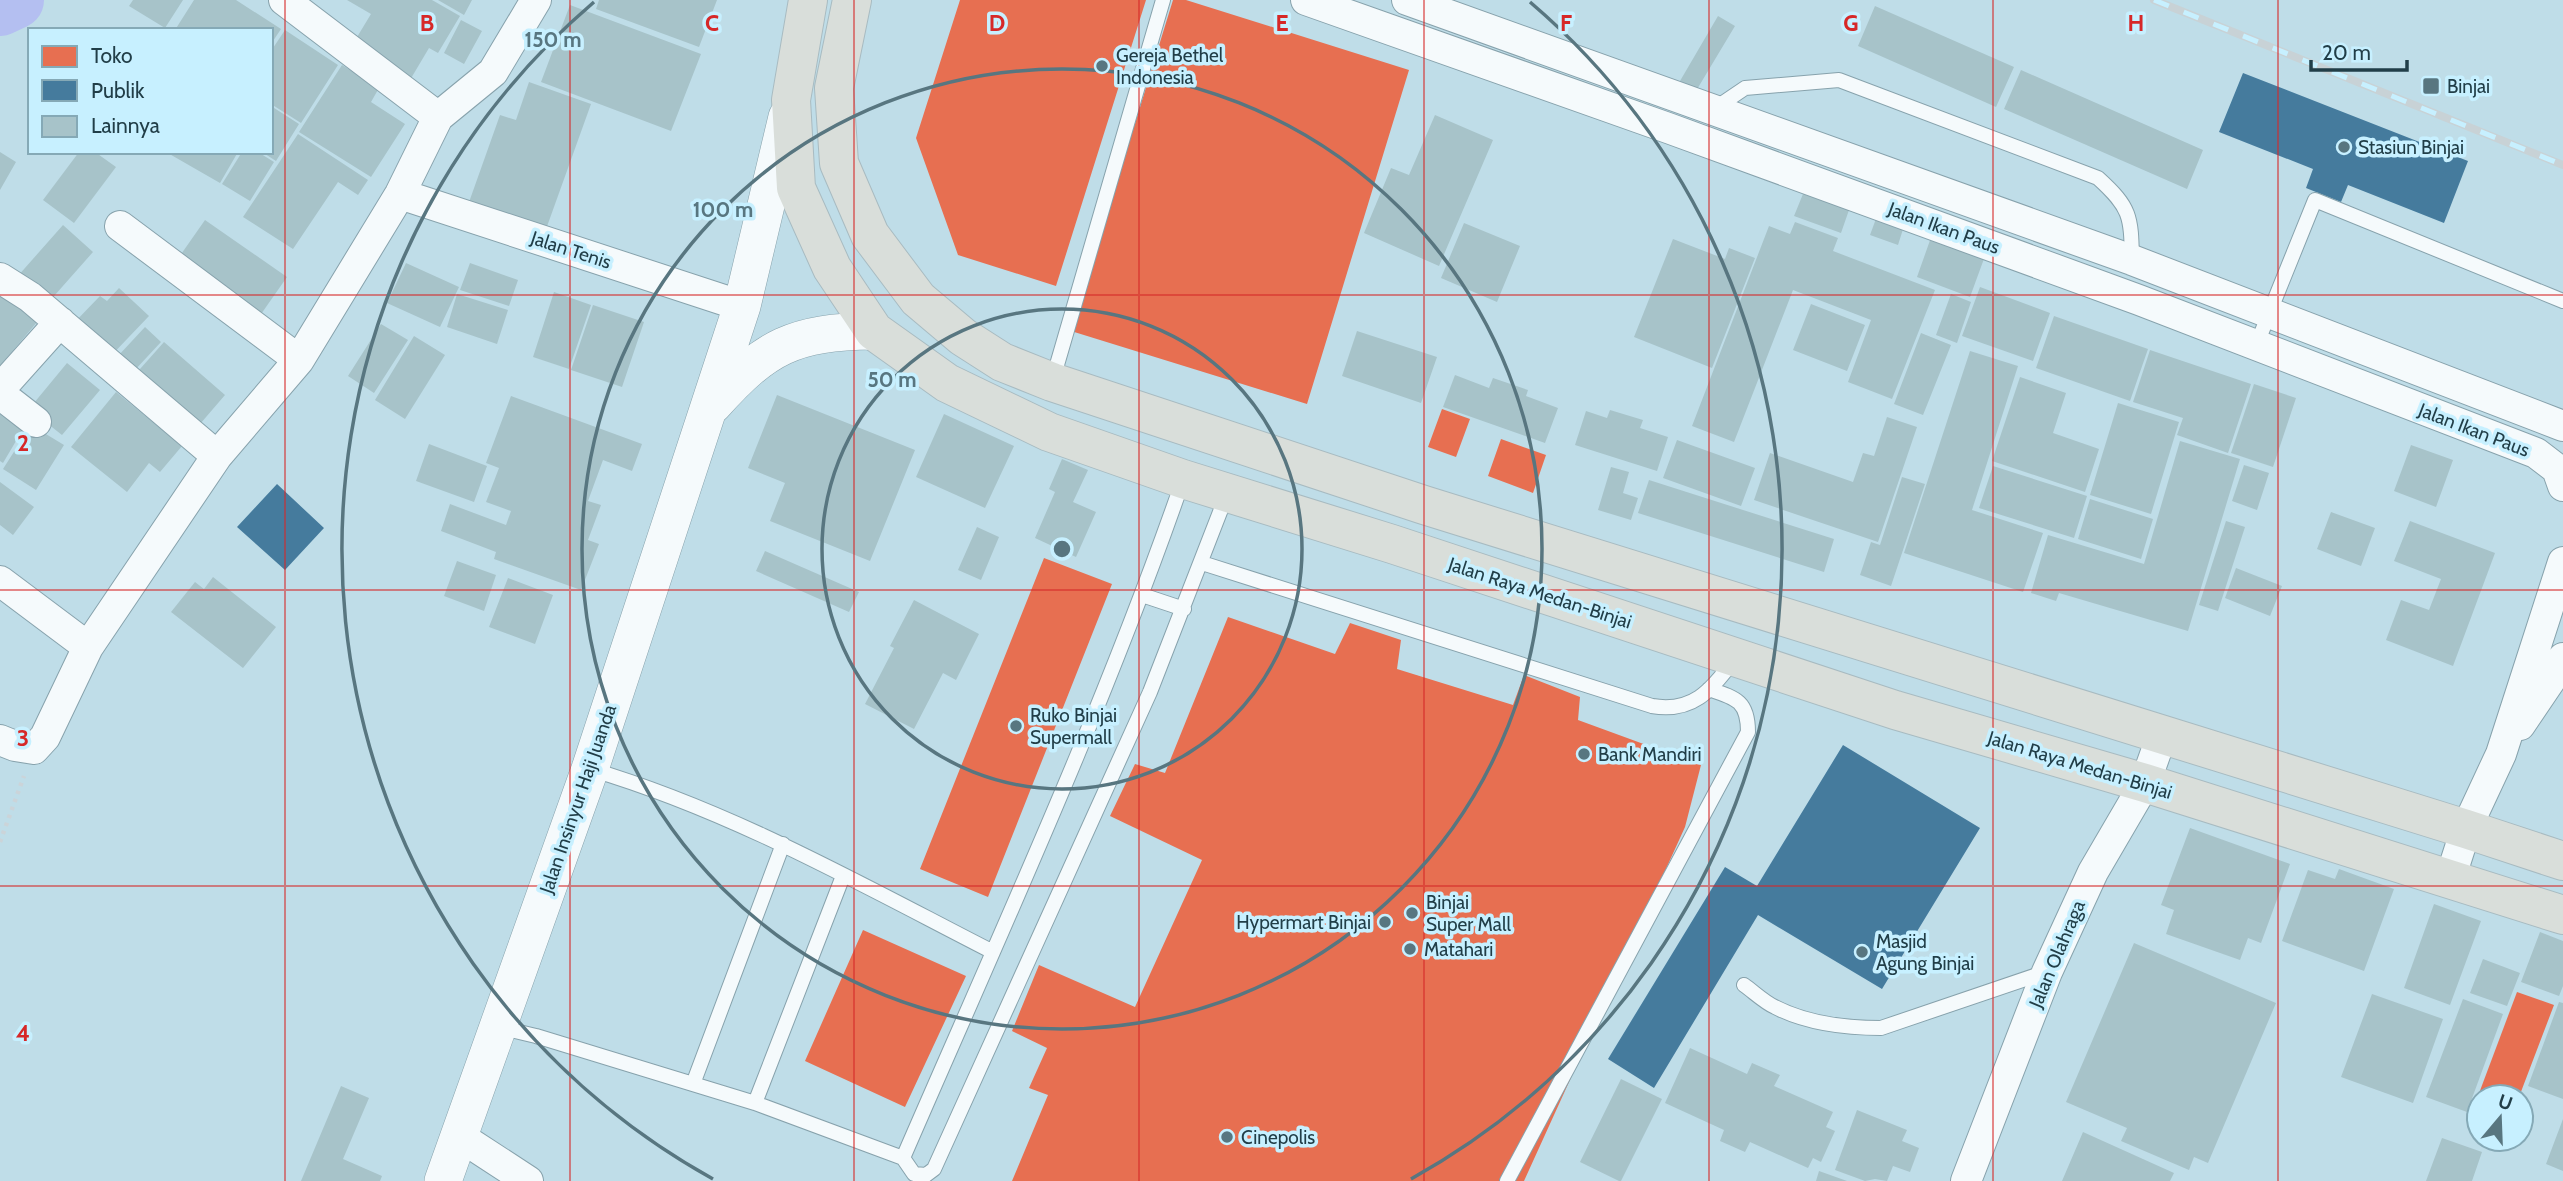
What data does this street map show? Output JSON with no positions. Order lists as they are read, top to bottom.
{
  "streets": {
    "main road": ["Jalan Raya Medan-Binjai"],
    "street": [
      "Jalan Ikan Paus",
      "Jalan Tenis",
      "Jalan Insinyur Haji Juanda",
      "Jalan Olahraga"
    ]
  },
  "crossings": [
    ["Jalan Tenis", "Jalan Insinyur Haji Juanda"],
    ["Jalan Raya Medan-Binjai", "Jalan Insinyur Haji Juanda"],
    ["Jalan Raya Medan-Binjai", "Jalan Olahraga"]
  ],
  "places": {
    "other": [
      "Gereja Bethel Indonesia",
      "Stasiun Binjai",
      "Ruko Binjai Supermall",
      "Bank Mandiri",
      "Binjai Super Mall",
      "Hypermart Binjai",
      "Matahari",
      "Masjid Agung Binjai",
      "Cinepolis"
    ],
    "transit": ["Binjai"]
  },
  "legend": ["Toko", "Publik", "Lainnya"],
  "scale_bar": "20 m",
  "north": "top",
  "grid": {
    "columns": [
      "B",
      "C",
      "D",
      "E",
      "F",
      "G",
      "H"
    ],
    "rows": ["2", "3", "4"]
  },
  "rings": ["150 m", "100 m", "50 m"]
}
